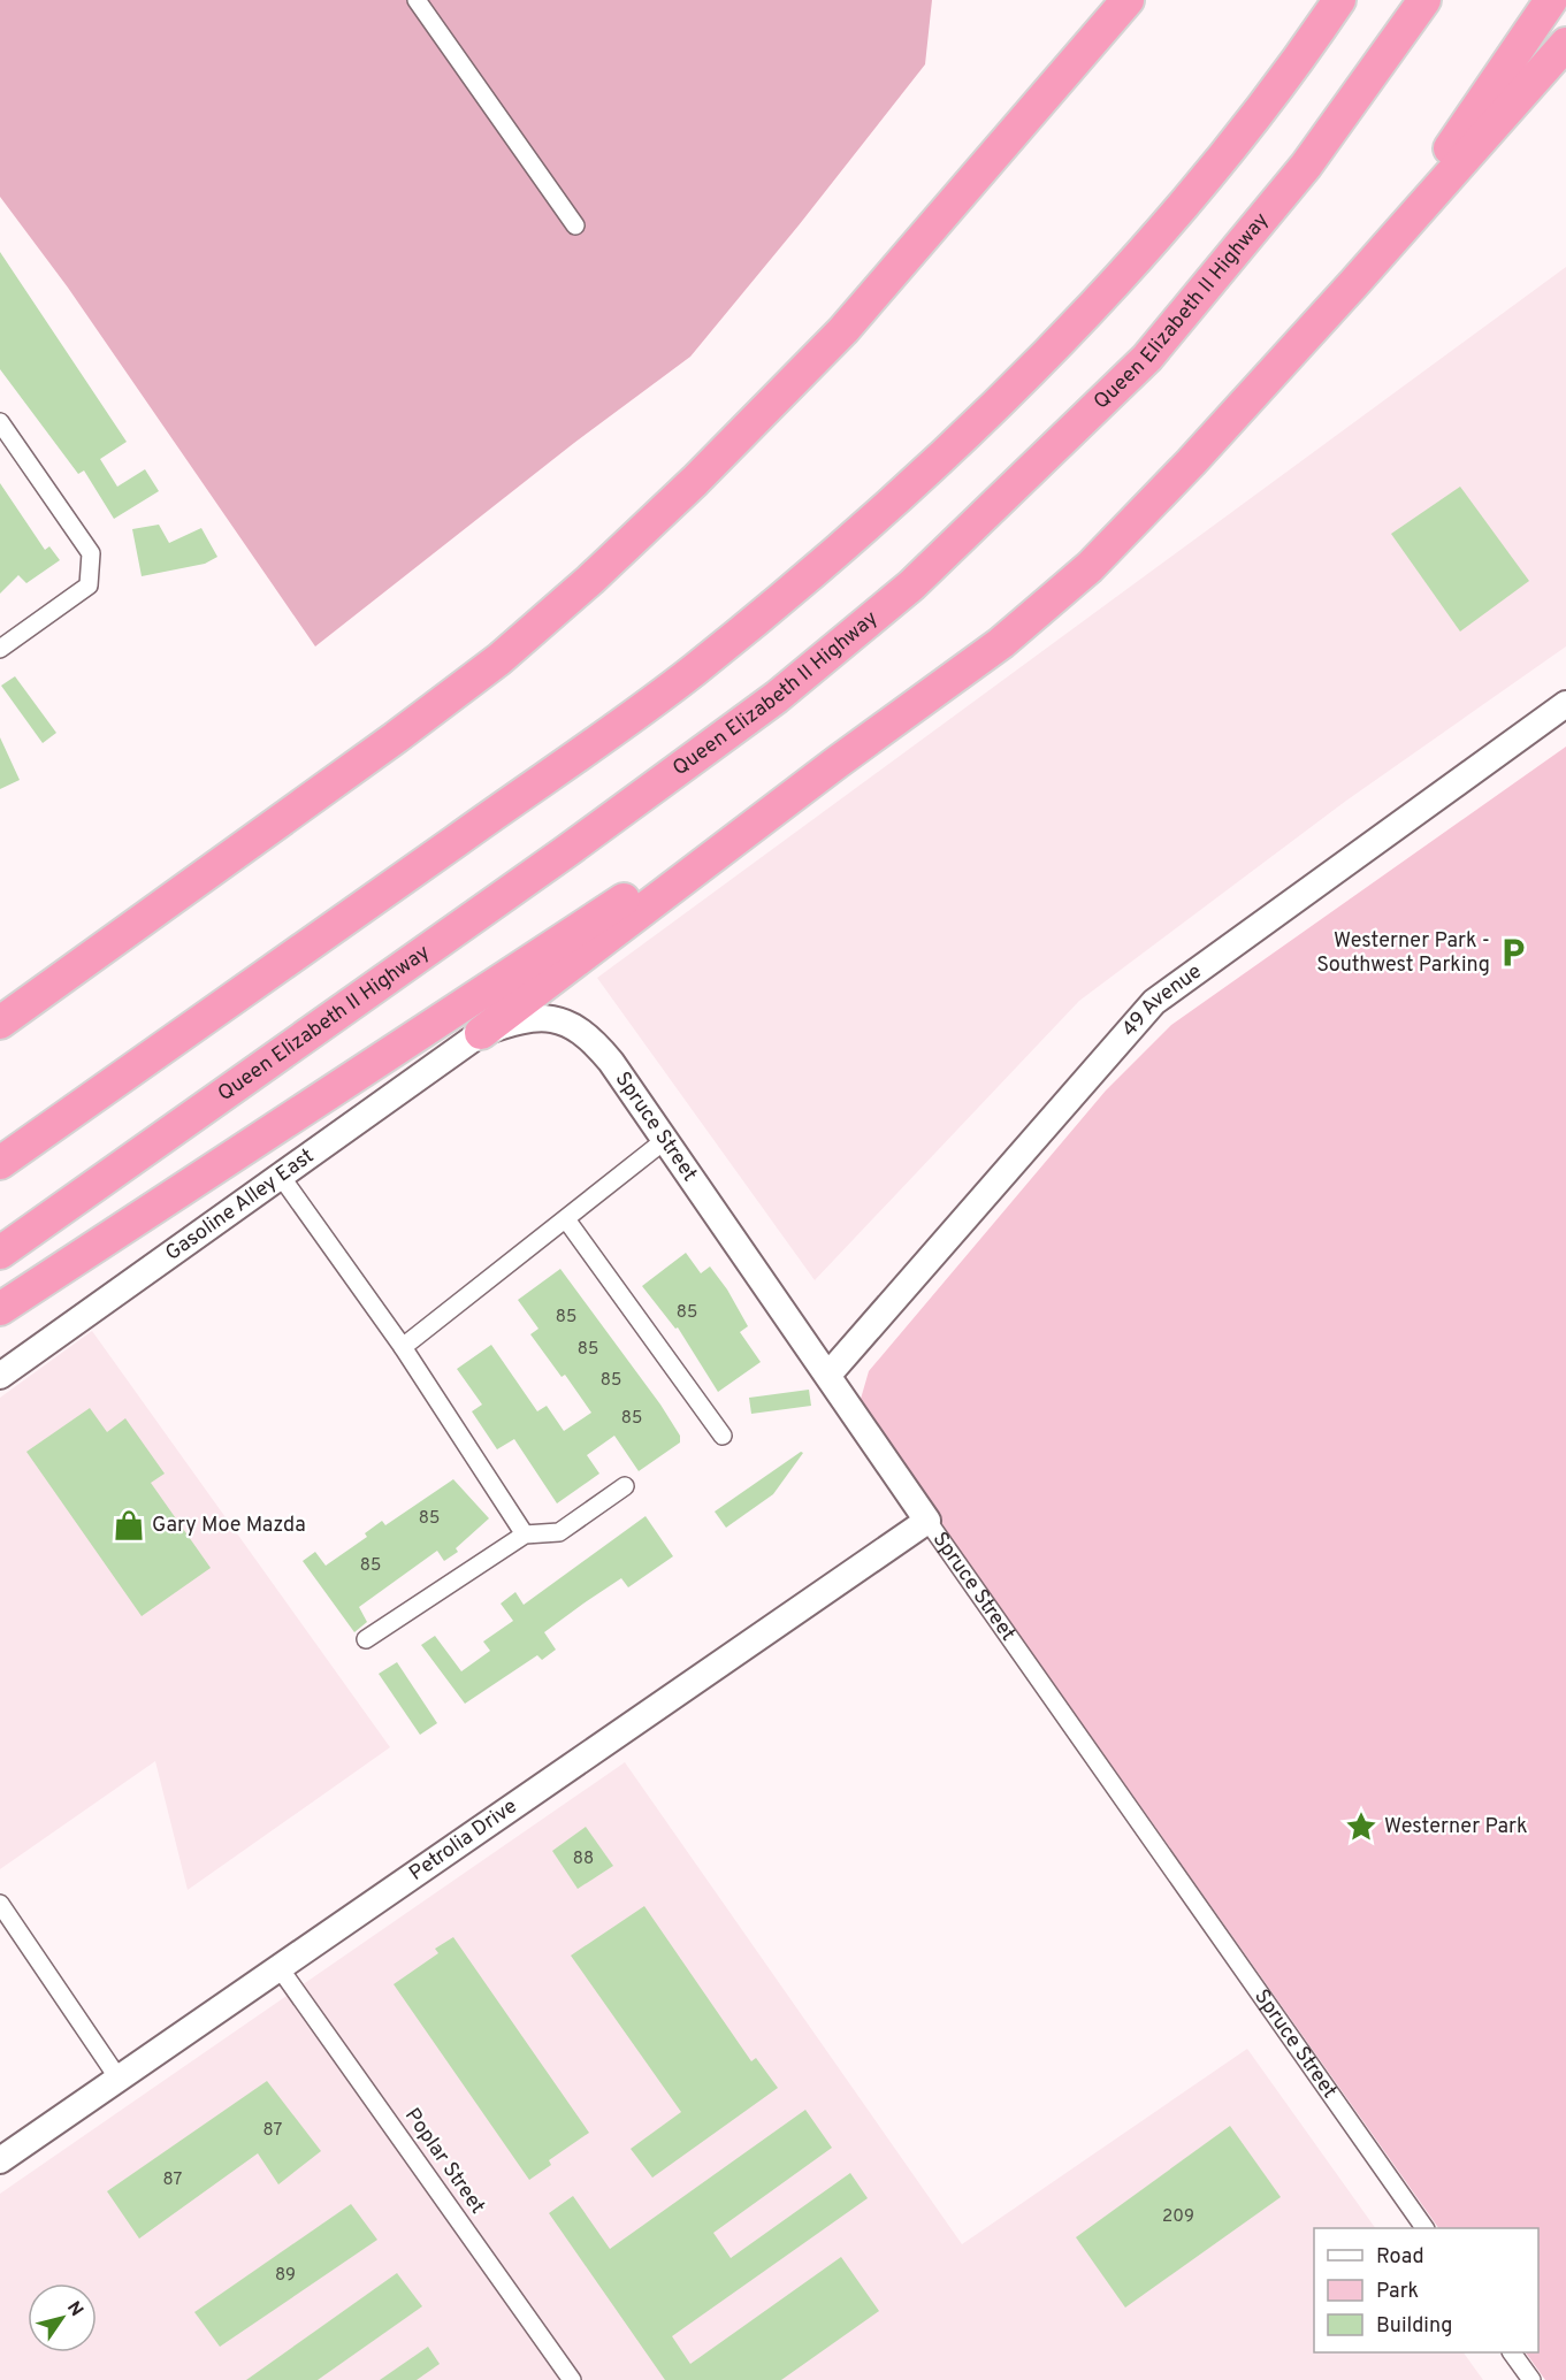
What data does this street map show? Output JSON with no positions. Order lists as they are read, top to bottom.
{
  "streets": {
    "highway": ["Queen Elizabeth II Highway"],
    "street": [
      "49 Avenue",
      "Spruce Street",
      "Gasoline Alley East",
      "Petrolia Drive",
      "Poplar Street"
    ]
  },
  "crossings": [
    ["49 Avenue", "Spruce Street"],
    ["Spruce Street", "Gasoline Alley East"],
    ["Spruce Street", "Petrolia Drive"],
    ["Petrolia Drive", "Poplar Street"]
  ],
  "places": {
    "parking": ["Westerner Park - Southwest Parking"],
    "shop": ["Gary Moe Mazda"],
    "place": ["Westerner Park"]
  },
  "house_numbers": [
    "85",
    "85",
    "85",
    "85",
    "85",
    "85",
    "85",
    "88",
    "87",
    "87",
    "209",
    "89"
  ],
  "legend": ["Road", "Park", "Building"],
  "north": "top right"
}
